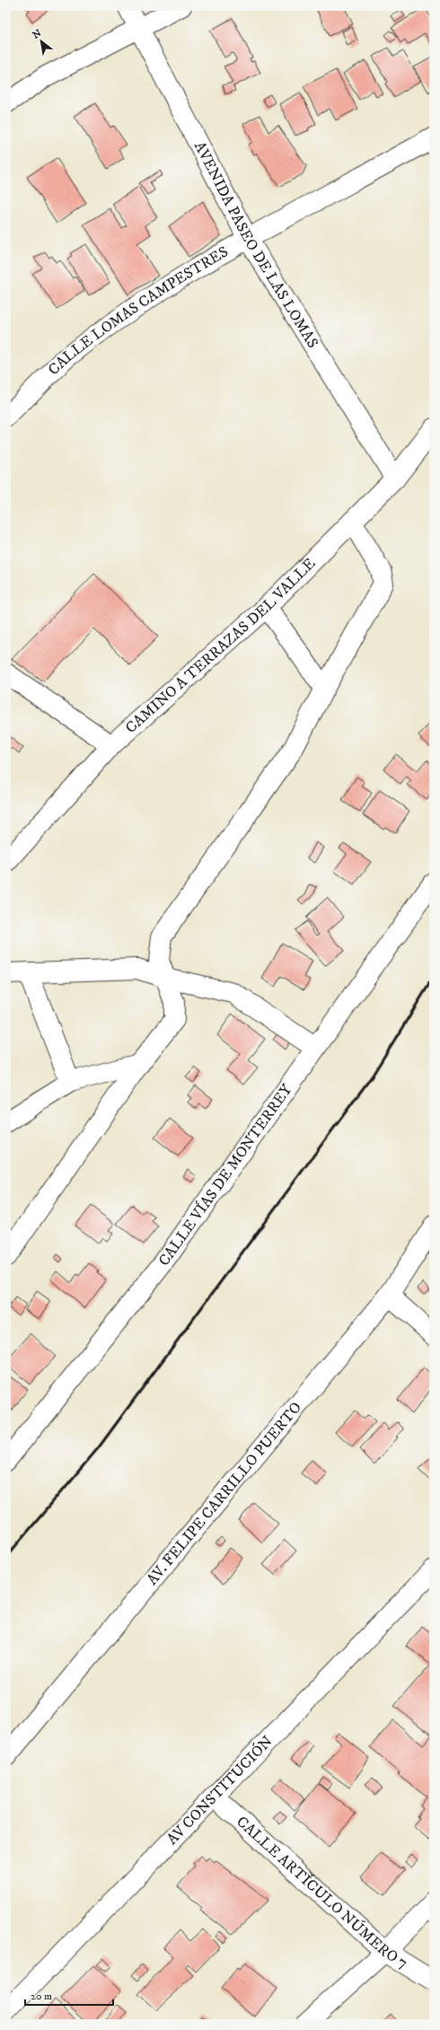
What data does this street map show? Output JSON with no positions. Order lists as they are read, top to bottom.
{
  "streets": {
    "street": [
      "AVENIDA PASEO DE LAS LOMAS",
      "CALLE LOMAS CAMPESTRES",
      "CAMINO A TERRAZAS DEL VALLE",
      "CALLE VÍAS DE MONTERREY",
      "AV. FELIPE CARRILLO PUERTO",
      "AV CONSTITUCIÓN",
      "CALLE ARTÍCULO NÚMERO 7"
    ]
  },
  "crossings": [
    ["AVENIDA PASEO DE LAS LOMAS", "CALLE LOMAS CAMPESTRES"],
    ["AVENIDA PASEO DE LAS LOMAS", "CAMINO A TERRAZAS DEL VALLE"],
    ["AV CONSTITUCIÓN", "CALLE ARTÍCULO NÚMERO 7"]
  ],
  "scale_bar": "20 m",
  "north": "top left"
}
